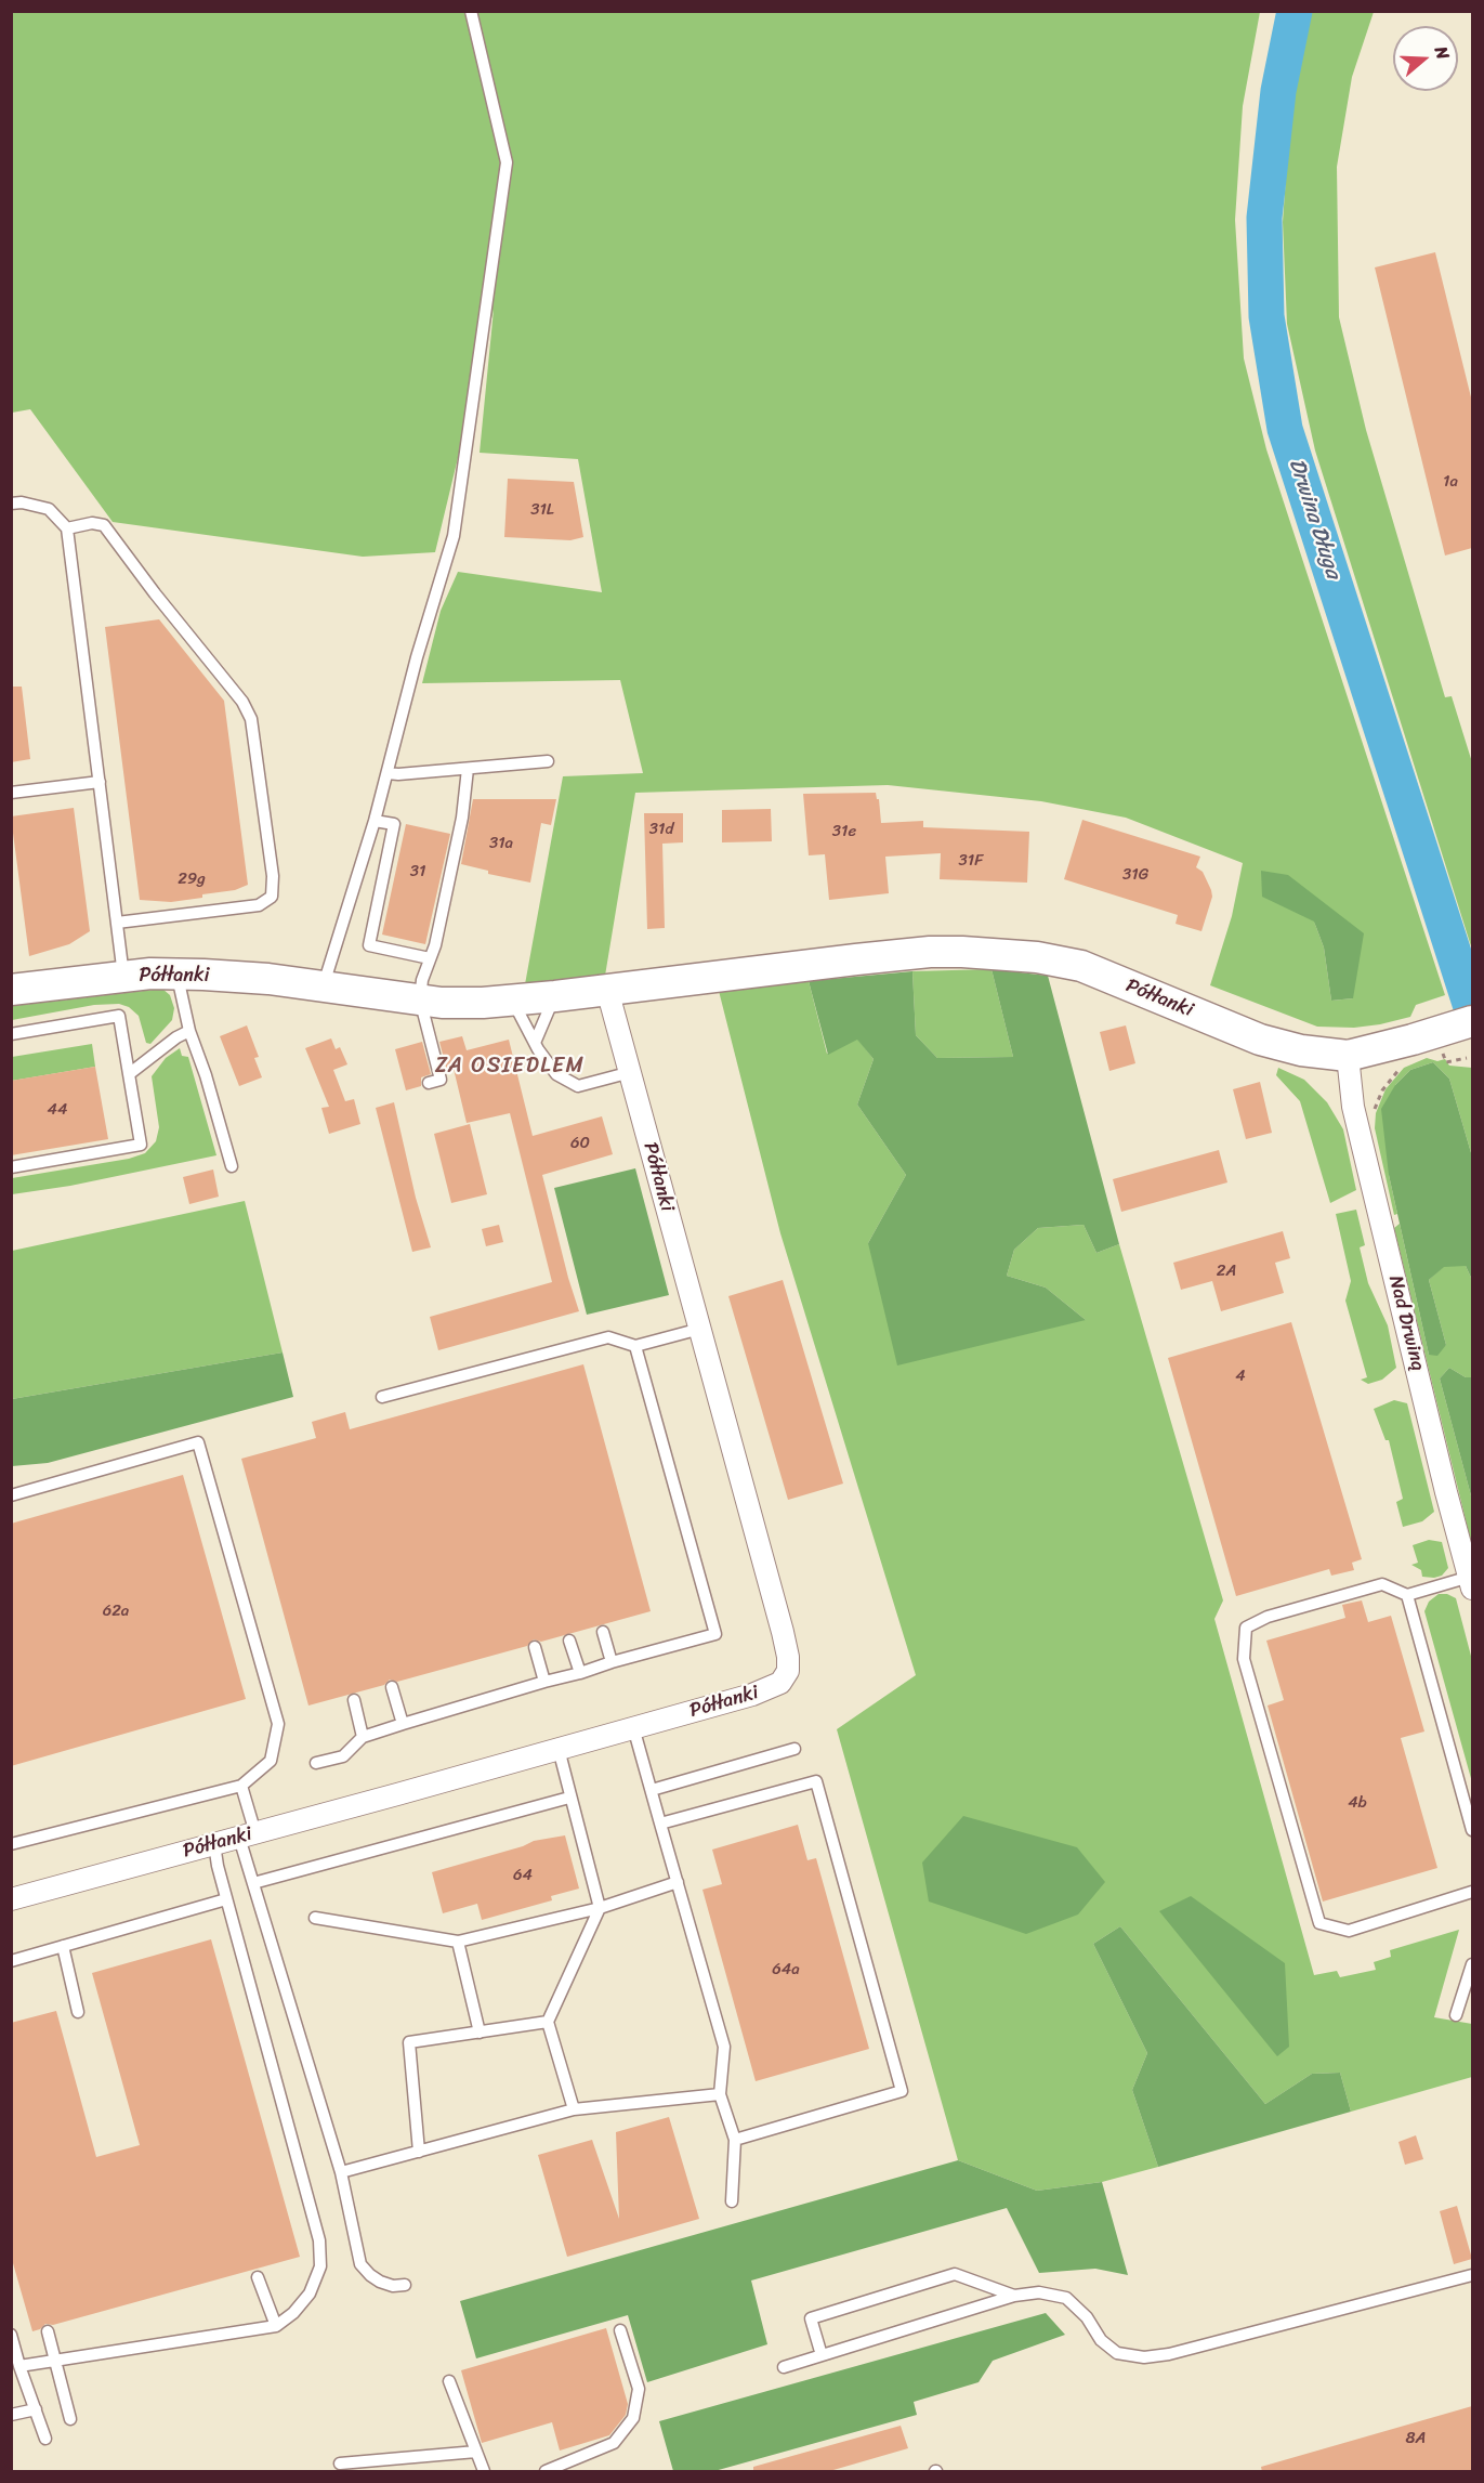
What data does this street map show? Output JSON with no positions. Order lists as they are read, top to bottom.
{
  "streets": {
    "street": ["Półłanki", "Nad Drwiną"]
  },
  "crossings": [
    ["Półłanki", "Nad Drwiną"]
  ],
  "districts": ["ZA OSIEDLEM"],
  "water": ["Drwina Długa"],
  "house_numbers": [
    "1a",
    "31L",
    "31d",
    "31e",
    "31a",
    "31F",
    "31",
    "31G",
    "29g",
    "44",
    "60",
    "2A",
    "4",
    "62a",
    "4b",
    "64",
    "64a",
    "8A"
  ],
  "north": "right"
}
